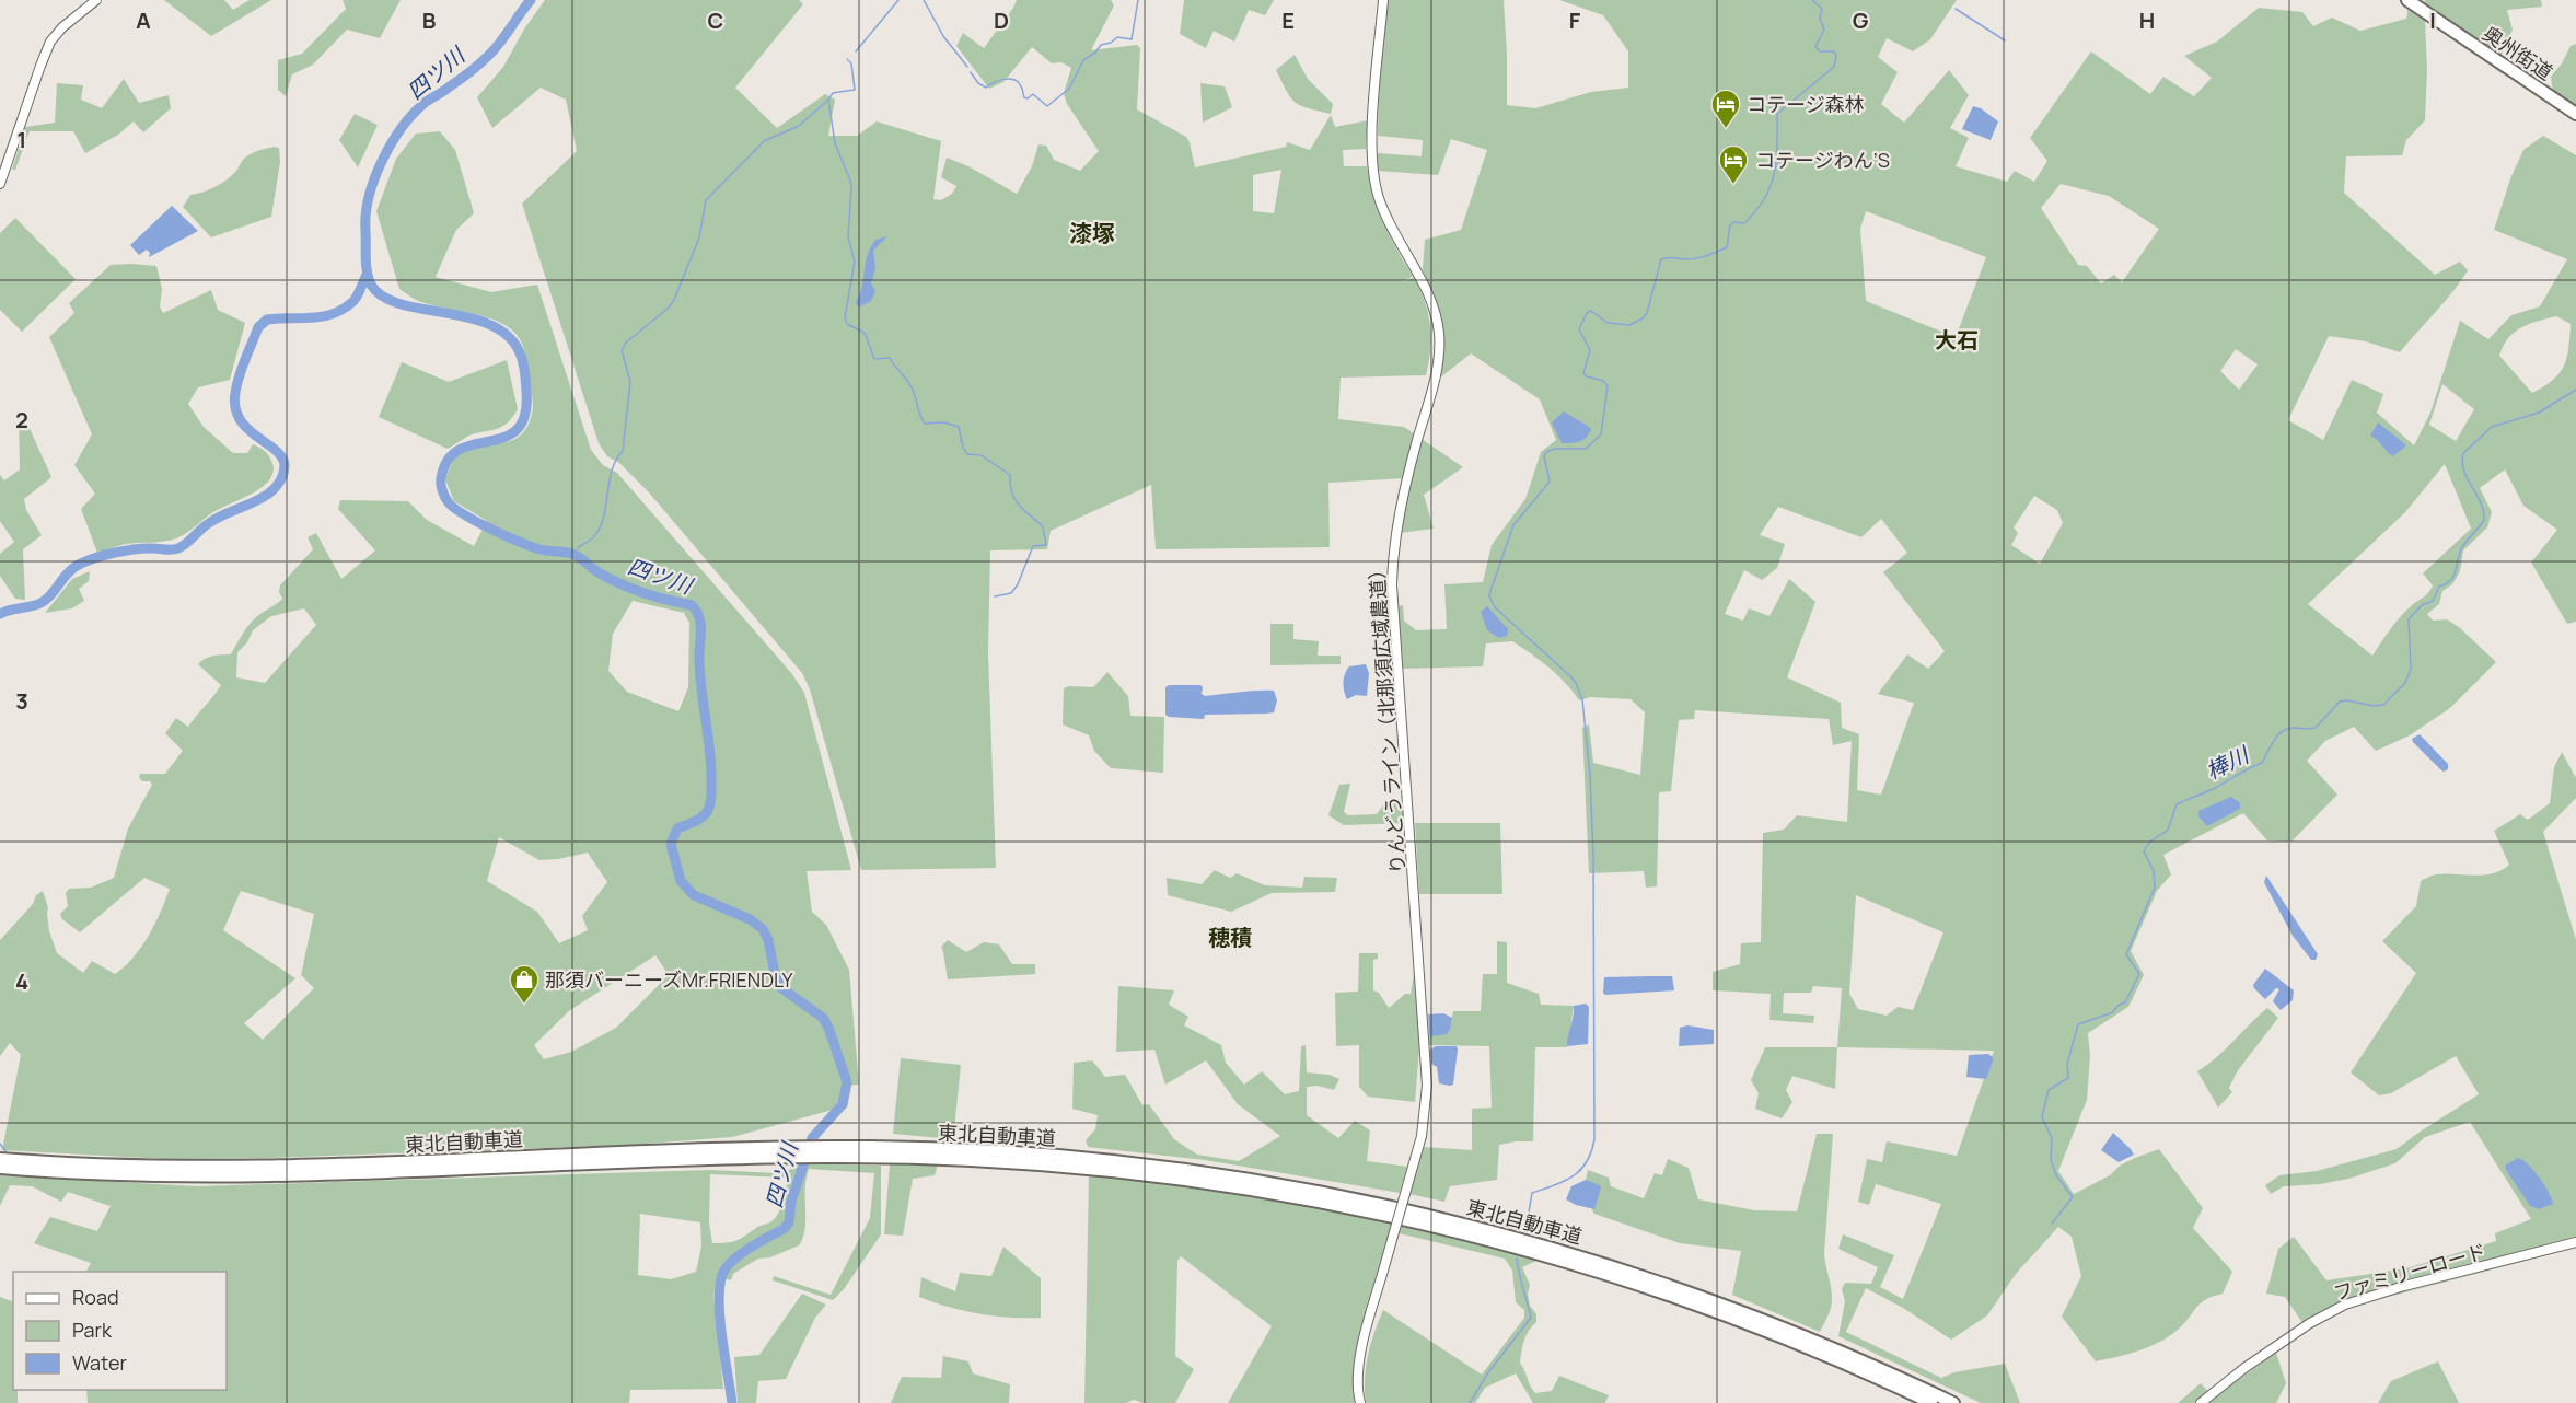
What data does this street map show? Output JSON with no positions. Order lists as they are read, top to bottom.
{
  "streets": {
    "highway": ["奥州街道", "東北自動車道"],
    "street": ["りんどうライン（北那須広域農道）", "ファミリーロード"]
  },
  "districts": ["漆塚", "大石", "穂積"],
  "water": ["四ツ川", "棒川"],
  "places": {
    "hotel": ["コテージ森林", "コテージわん’S"],
    "shop": ["那須バーニーズMr.FRIENDLY"]
  },
  "legend": ["Road", "Park", "Water"],
  "grid": {
    "columns": [
      "A",
      "B",
      "C",
      "D",
      "E",
      "F",
      "G",
      "H",
      "I"
    ],
    "rows": [
      "1",
      "2",
      "3",
      "4"
    ]
  }
}
